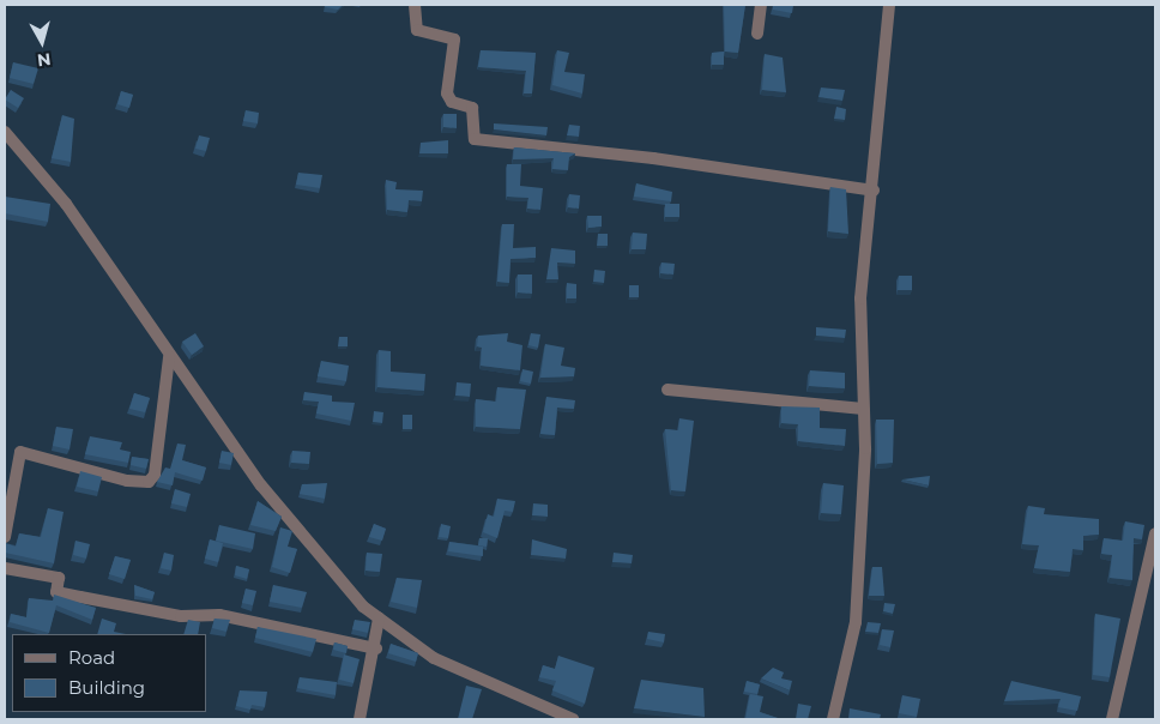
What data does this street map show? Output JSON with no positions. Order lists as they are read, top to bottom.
{
  "legend": ["Road", "Building"],
  "north": "bottom"
}
